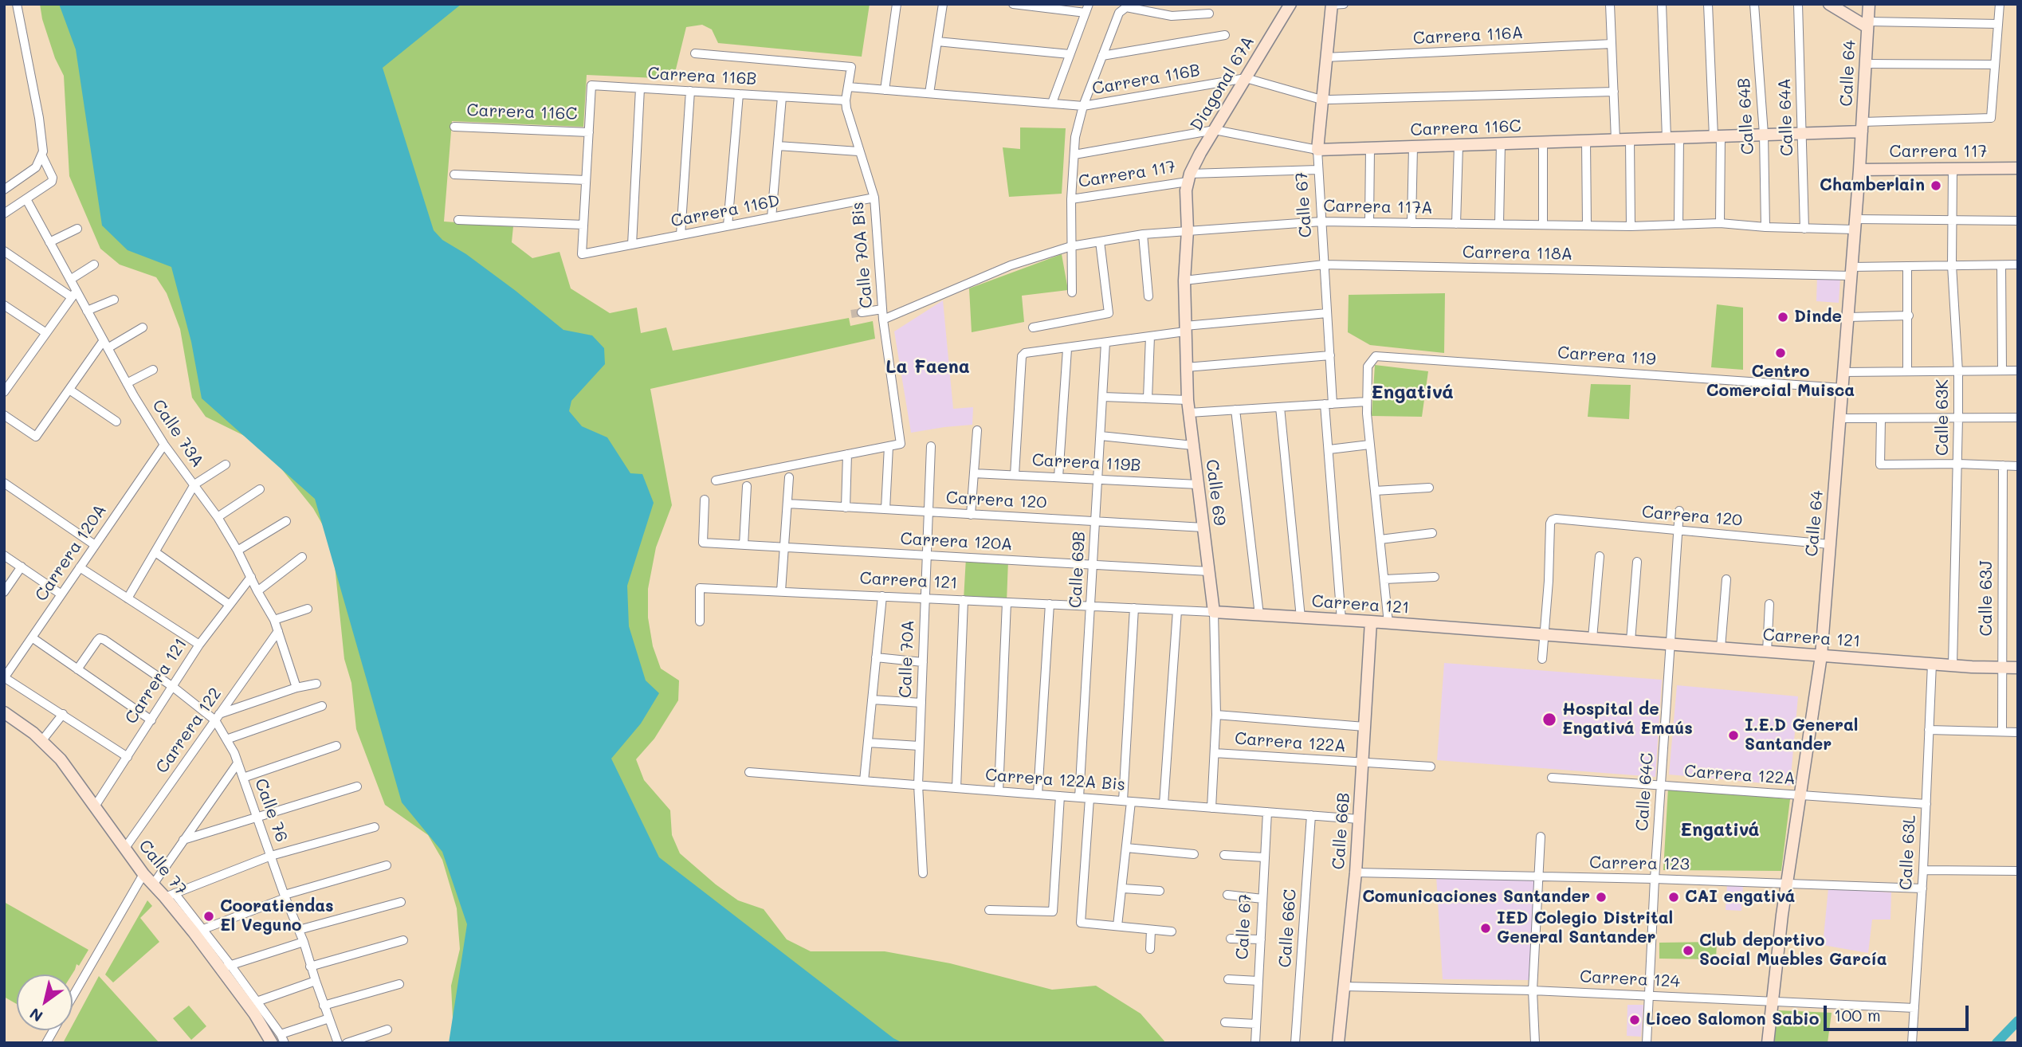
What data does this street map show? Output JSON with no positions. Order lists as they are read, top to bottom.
{
  "streets": {
    "street": [
      "Carrera 116A",
      "Calle 64",
      "Carrera 116B",
      "Diagonal 67A",
      "Carrera 116C",
      "Calle 64B",
      "Calle 64A",
      "Carrera 117",
      "Calle 67",
      "Carrera 117A",
      "Carrera 116D",
      "Carrera 118A",
      "Calle 70A Bis",
      "Carrera 119",
      "Calle 63K",
      "Calle 73A",
      "Carrera 119B",
      "Calle 69",
      "Carrera 120",
      "Carrera 120A",
      "Calle 69B",
      "Carrera 121",
      "Calle 63J",
      "Calle 70A",
      "Carrera 122",
      "Carrera 122A",
      "Carrera 122A Bis",
      "Calle 64C",
      "Calle 76",
      "Calle 66B",
      "Calle 63L",
      "Carrera 123",
      "Calle 77",
      "Calle 66C",
      "Carrera 124"
    ]
  },
  "crossings": [
    ["Carrera 116A", "Calle 67"],
    ["Calle 64", "Carrera 116C"],
    ["Calle 64", "Carrera 117"],
    ["Calle 64", "Carrera 117A"],
    ["Calle 64", "Carrera 118A"],
    ["Calle 64", "Carrera 119"],
    ["Calle 64", "Carrera 120"],
    ["Calle 64", "Carrera 121"],
    ["Calle 64", "Carrera 122A"],
    ["Calle 64", "Carrera 123"],
    ["Calle 64", "Carrera 124"],
    ["Carrera 116B", "Diagonal 67A"],
    ["Carrera 116B", "Carrera 116C"],
    ["Carrera 116B", "Calle 67"],
    ["Carrera 116B", "Calle 70A Bis"],
    ["Diagonal 67A", "Carrera 116C"],
    ["Diagonal 67A", "Carrera 117"],
    ["Diagonal 67A", "Calle 69"],
    ["Carrera 116C", "Calle 64B"],
    ["Carrera 116C", "Calle 64A"],
    ["Carrera 116C", "Calle 67"],
    ["Calle 64B", "Carrera 117A"],
    ["Calle 64A", "Carrera 117A"],
    ["Carrera 117", "Calle 67"],
    ["Carrera 117", "Calle 63K"],
    ["Carrera 117", "Calle 69"],
    ["Calle 67", "Carrera 117A"],
    ["Calle 67", "Carrera 118A"],
    ["Calle 67", "Carrera 121"],
    ["Calle 67", "Carrera 122A Bis"],
    ["Carrera 117A", "Calle 70A Bis"],
    ["Carrera 117A", "Calle 63K"],
    ["Carrera 117A", "Calle 69"],
    ["Carrera 116D", "Calle 70A Bis"],
    ["Carrera 118A", "Calle 63K"],
    ["Carrera 118A", "Calle 69"],
    ["Calle 63K", "Carrera 121"],
    ["Calle 73A", "Carrera 120A"],
    ["Calle 73A", "Carrera 121"],
    ["Calle 73A", "Carrera 122"],
    ["Carrera 119B", "Calle 69"],
    ["Carrera 119B", "Calle 69B"],
    ["Calle 69", "Carrera 120"],
    ["Calle 69", "Carrera 120A"],
    ["Calle 69", "Carrera 121"],
    ["Calle 69", "Carrera 122A"],
    ["Calle 69", "Carrera 122A Bis"],
    ["Carrera 120", "Calle 69B"],
    ["Carrera 120", "Carrera 121"],
    ["Carrera 120", "Calle 70A"],
    ["Carrera 120", "Calle 64C"],
    ["Carrera 120A", "Calle 69B"],
    ["Carrera 120A", "Calle 70A"],
    ["Calle 69B", "Carrera 121"],
    ["Calle 69B", "Carrera 122A Bis"],
    ["Carrera 121", "Calle 63J"],
    ["Carrera 121", "Calle 70A"],
    ["Carrera 121", "Calle 64C"],
    ["Carrera 121", "Calle 76"],
    ["Carrera 121", "Calle 66B"],
    ["Carrera 121", "Calle 63L"],
    ["Carrera 121", "Calle 77"],
    ["Calle 70A", "Carrera 122A Bis"],
    ["Carrera 122", "Calle 76"],
    ["Carrera 122", "Calle 77"],
    ["Carrera 122A", "Calle 64C"],
    ["Carrera 122A", "Calle 66B"],
    ["Carrera 122A", "Calle 63L"],
    ["Carrera 122A Bis", "Calle 66B"],
    ["Carrera 122A Bis", "Calle 66C"],
    ["Calle 64C", "Carrera 123"],
    ["Calle 64C", "Carrera 124"],
    ["Calle 66B", "Carrera 123"],
    ["Calle 66B", "Carrera 124"],
    ["Calle 63L", "Carrera 123"],
    ["Calle 63L", "Carrera 124"]
  ],
  "districts": ["La Faena", "Engativá", "Engativá"],
  "places": [
    "Chamberlain",
    "Dinde",
    "Centro Comercial Muisca",
    "Hospital de Engativá Emaús",
    "I.E.D General Santander",
    "Comunicaciones Santander",
    "CAI engativá",
    "Cooratiendas El Veguno",
    "IED Colegio Distrital General Santander",
    "Club deportivo Social Muebles García",
    "Liceo Salomon Sabio"
  ],
  "scale_bar": "100 m",
  "north": "bottom left"
}
